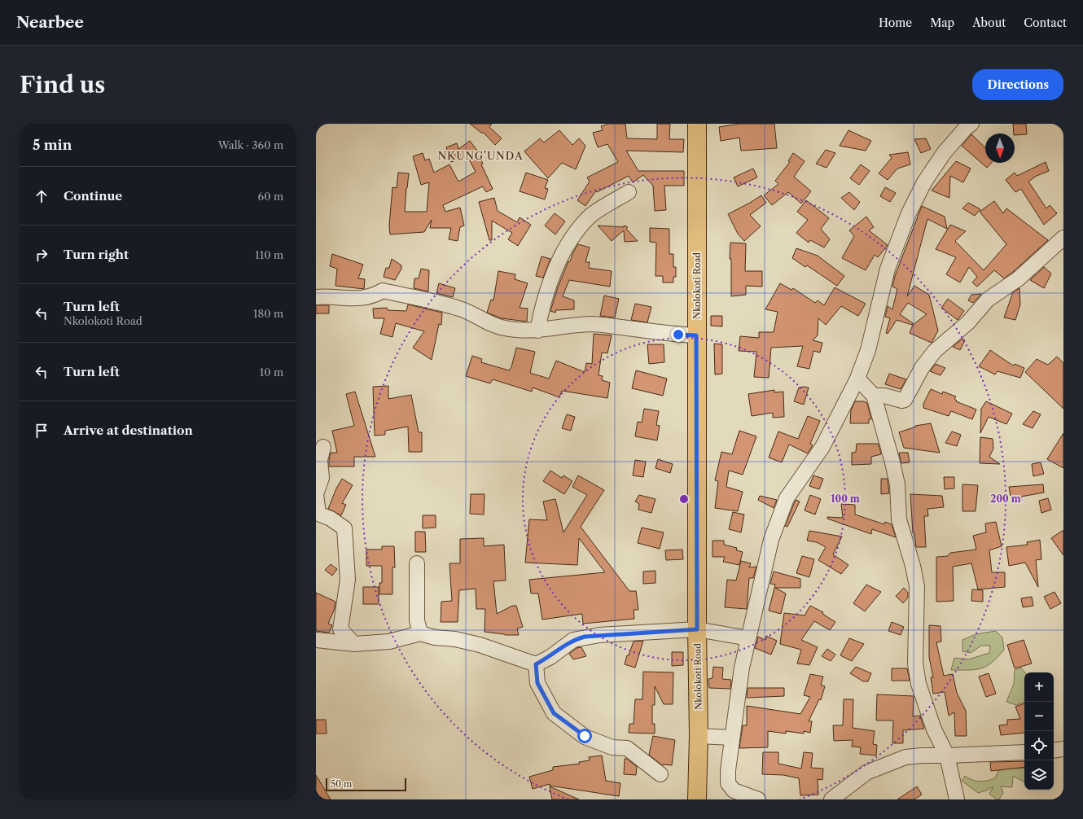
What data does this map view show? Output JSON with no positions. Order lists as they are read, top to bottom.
{
  "streets": {
    "main road": ["Nkolokoti Road"]
  },
  "districts": ["NKUNG'UNDA"],
  "scale_bar": "50 m",
  "north": "bottom",
  "page": {
    "header": "Nearbee",
    "nav": [
      "Home",
      "Map",
      "About",
      "Contact"
    ],
    "buttons": "Directions",
    "title": "Find us",
    "heading": ["5 min", "Walk · 360 m"],
    "list": [
      ["Continue", "60 m"],
      ["Turn right", "110 m"],
      ["Turn left", "Nkolokoti Road", "180 m"],
      ["Turn left", "10 m"],
      "Arrive at destination"
    ],
    "map_buttons": ["+", "−"],
    "scale": "50 m"
  },
  "rings": ["100 m", "200 m"]
}
